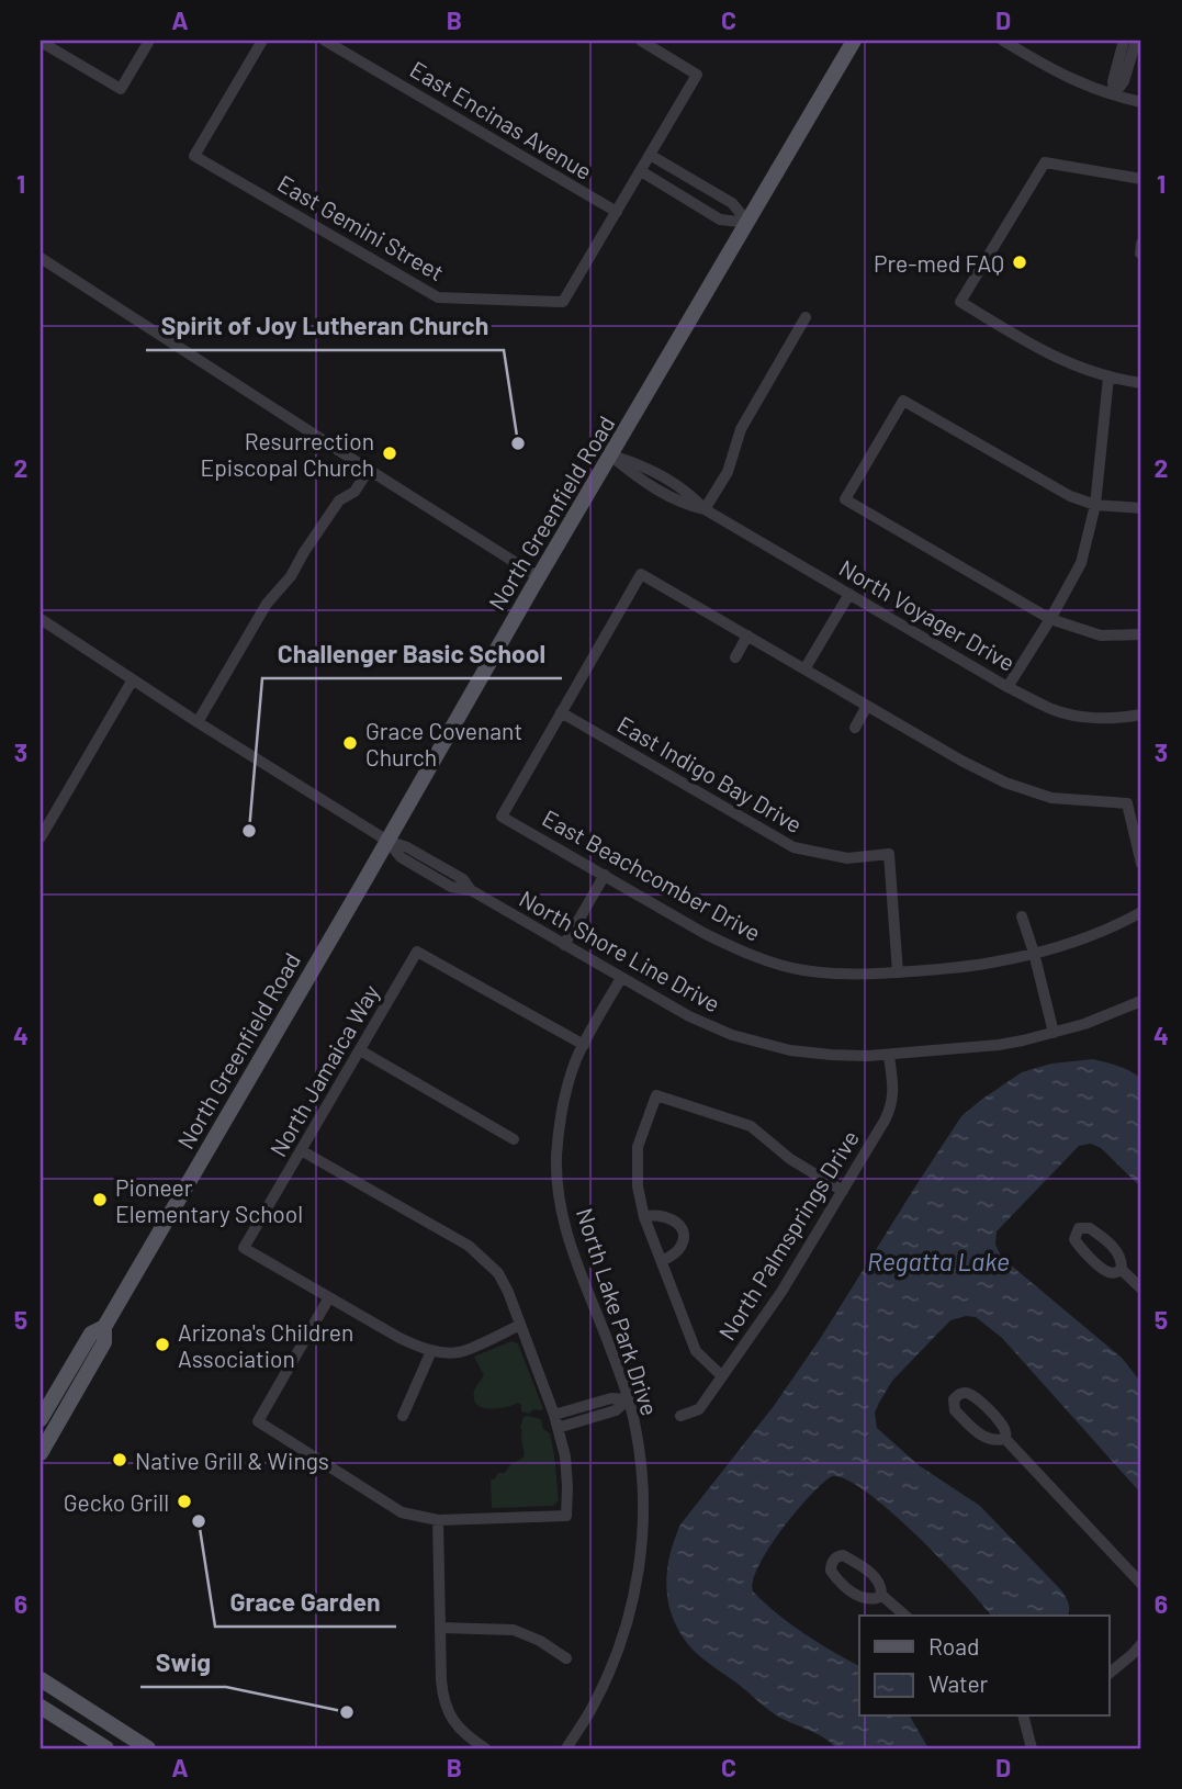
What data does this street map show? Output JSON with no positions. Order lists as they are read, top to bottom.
{
  "streets": {
    "main road": ["North Greenfield Road"],
    "street": [
      "East Encinas Avenue",
      "East Gemini Street",
      "North Voyager Drive",
      "East Indigo Bay Drive",
      "East Beachcomber Drive",
      "North Shore Line Drive",
      "North Jamaica Way",
      "North Palmsprings Drive",
      "North Lake Park Drive"
    ]
  },
  "crossings": [
    ["East Encinas Avenue", "East Gemini Street"],
    ["North Greenfield Road", "North Voyager Drive"],
    ["North Greenfield Road", "North Shore Line Drive"],
    ["East Indigo Bay Drive", "East Beachcomber Drive"],
    ["North Shore Line Drive", "North Palmsprings Drive"],
    ["North Shore Line Drive", "North Lake Park Drive"],
    ["North Jamaica Way", "North Lake Park Drive"]
  ],
  "water": ["Regatta Lake"],
  "places": [
    "Pre-med FAQ",
    "Spirit of Joy Lutheran Church",
    "Resurrection Episcopal Church",
    "Grace Covenant Church",
    "Challenger Basic School",
    "Pioneer Elementary School",
    "Arizona's Children Association",
    "Native Grill & Wings",
    "Gecko Grill",
    "Grace Garden",
    "Swig"
  ],
  "legend": ["Road", "Water"],
  "grid": {
    "columns": [
      "A",
      "B",
      "C",
      "D"
    ],
    "rows": [
      "1",
      "2",
      "3",
      "4",
      "5",
      "6"
    ]
  }
}
